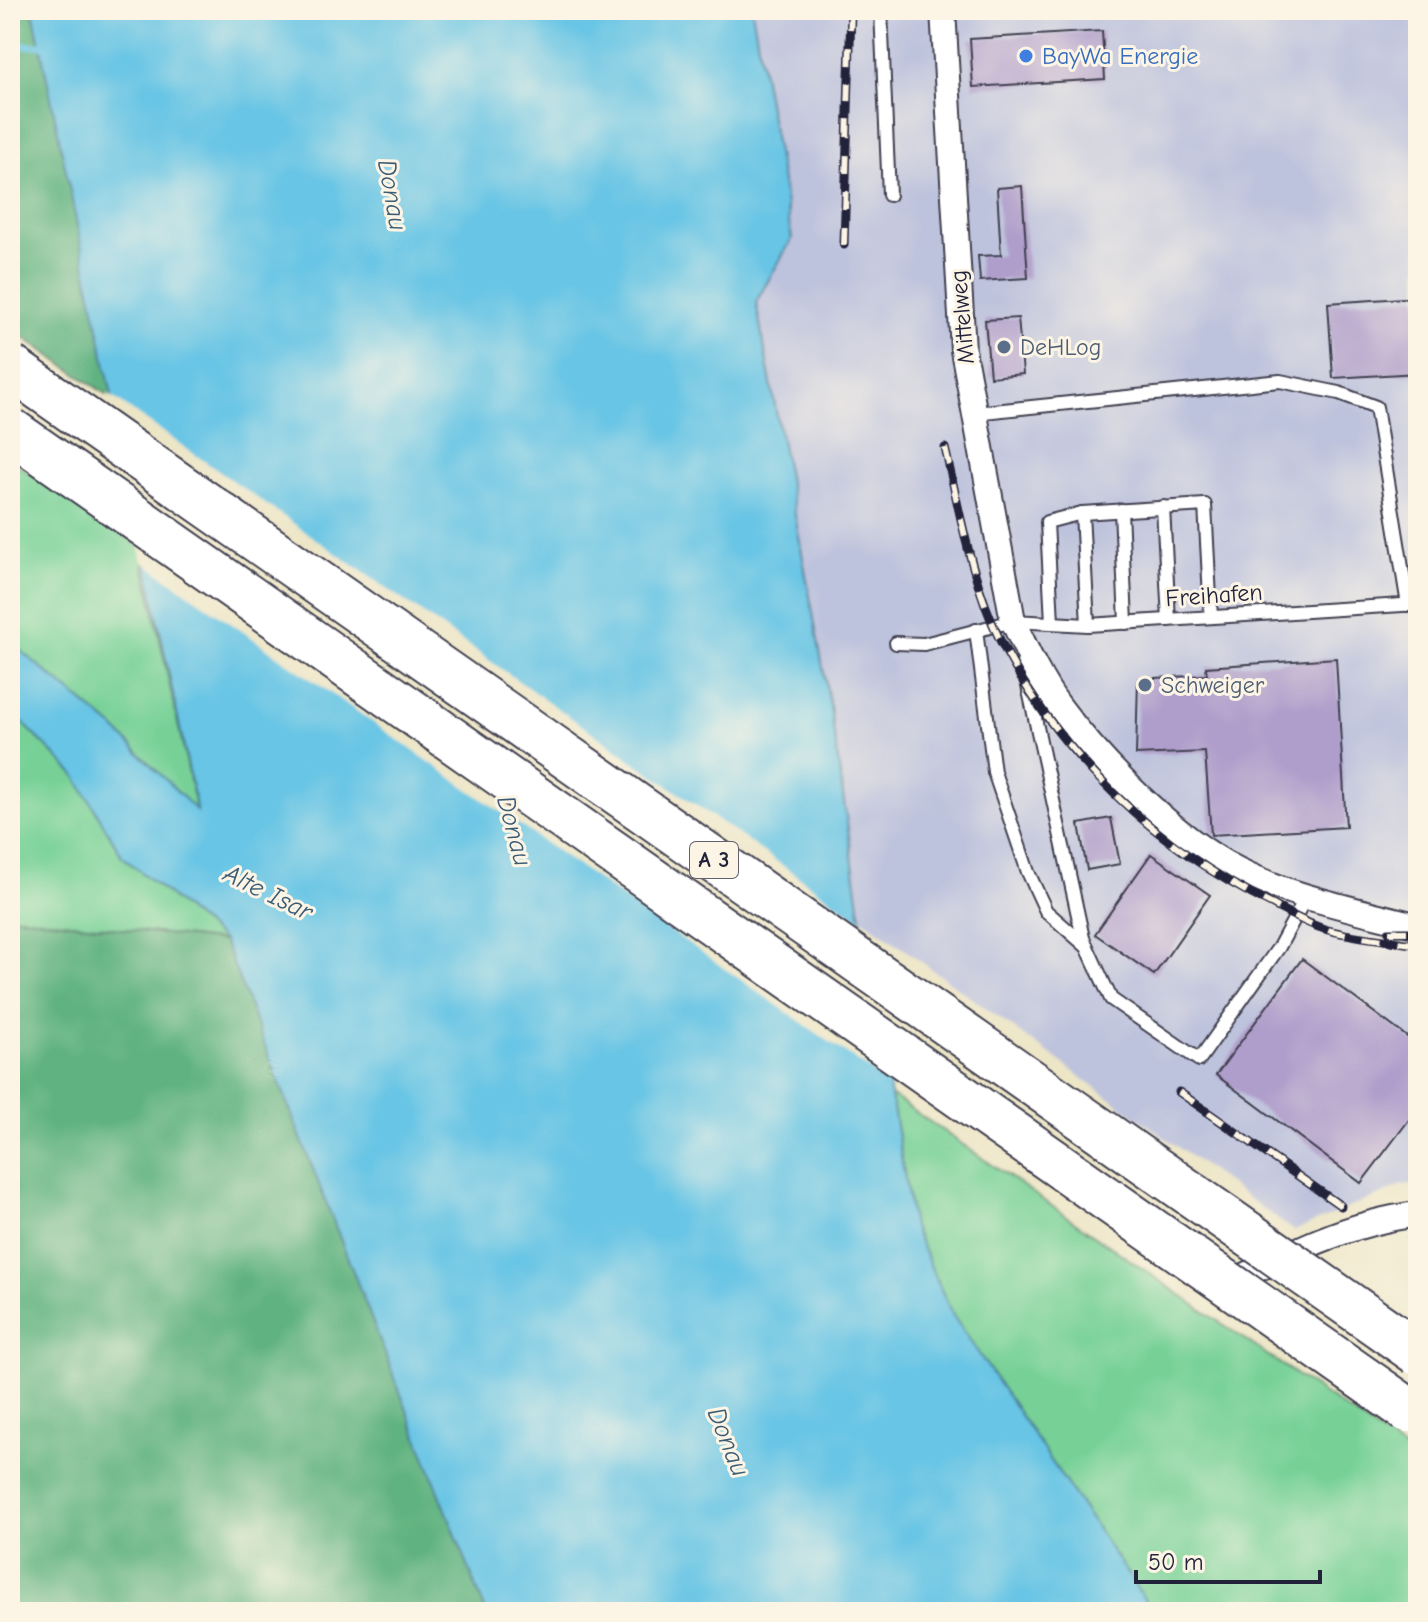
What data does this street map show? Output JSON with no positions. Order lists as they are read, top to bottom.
{
  "streets": {
    "highway": ["A 3"],
    "street": ["Mittelweg"],
    "lane": ["Freihafen"]
  },
  "crossings": [
    ["Mittelweg", "Freihafen"]
  ],
  "water": ["Donau", "Alte Isar"],
  "places": ["BayWa Energie", "DeHLog", "Schweiger"],
  "scale_bar": "50 m"
}
